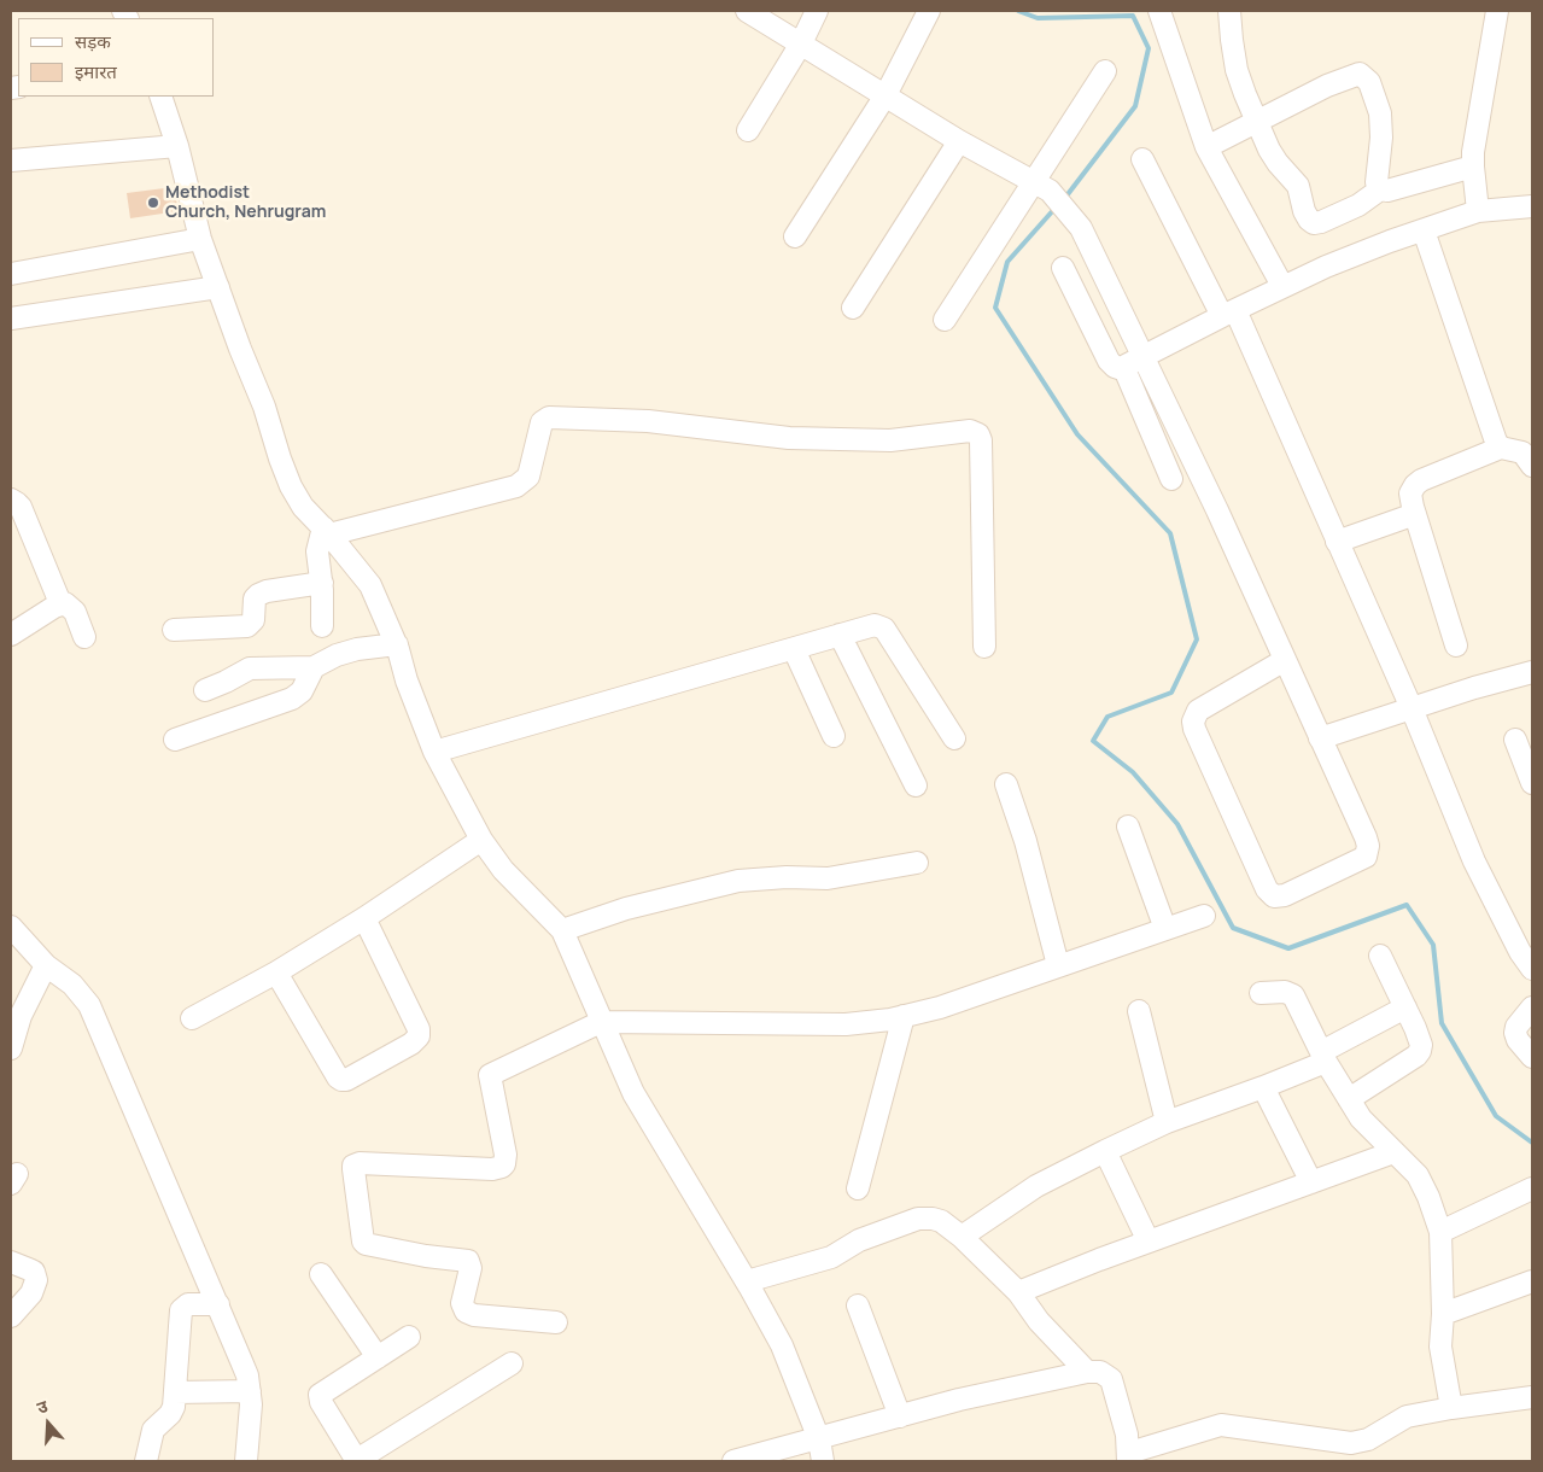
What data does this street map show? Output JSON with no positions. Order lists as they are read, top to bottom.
{
  "places": ["Methodist Church, Nehrugram"],
  "legend": ["सड़क", "इमारत"],
  "north": "top"
}
